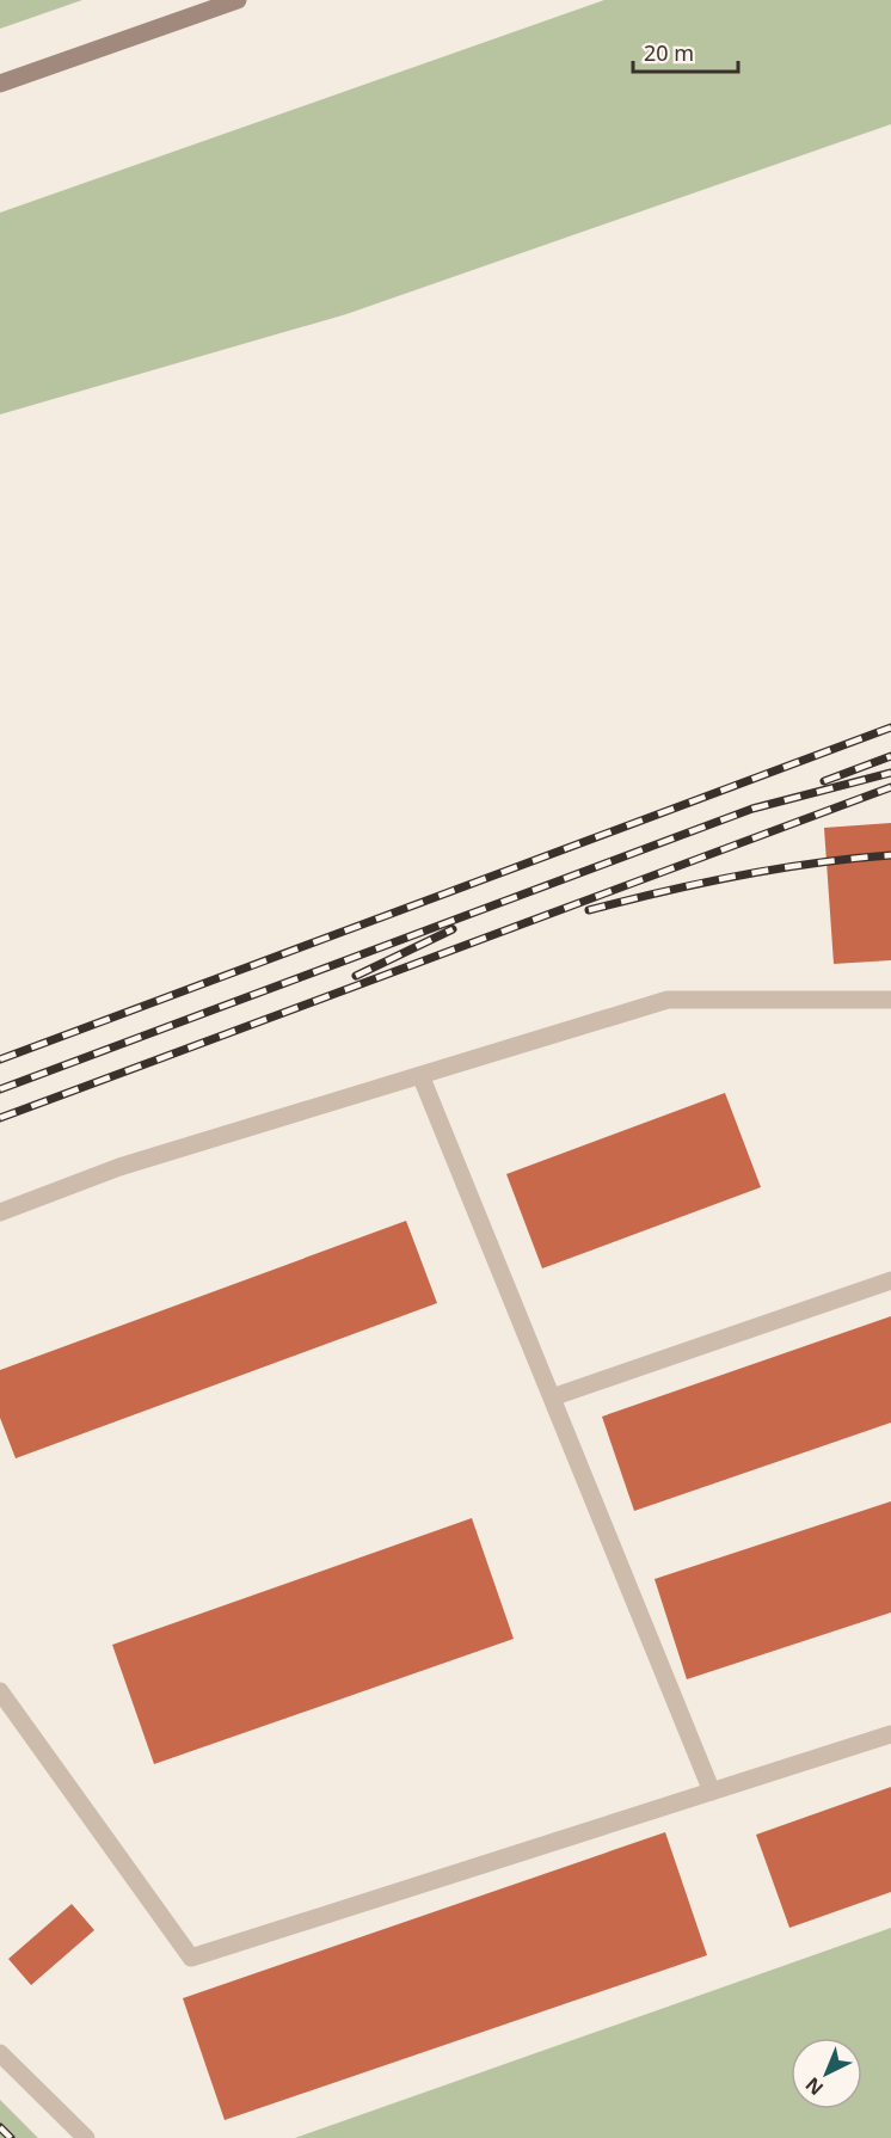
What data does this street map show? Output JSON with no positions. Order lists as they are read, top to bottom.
{
  "scale_bar": "20 m",
  "north": "bottom left"
}
